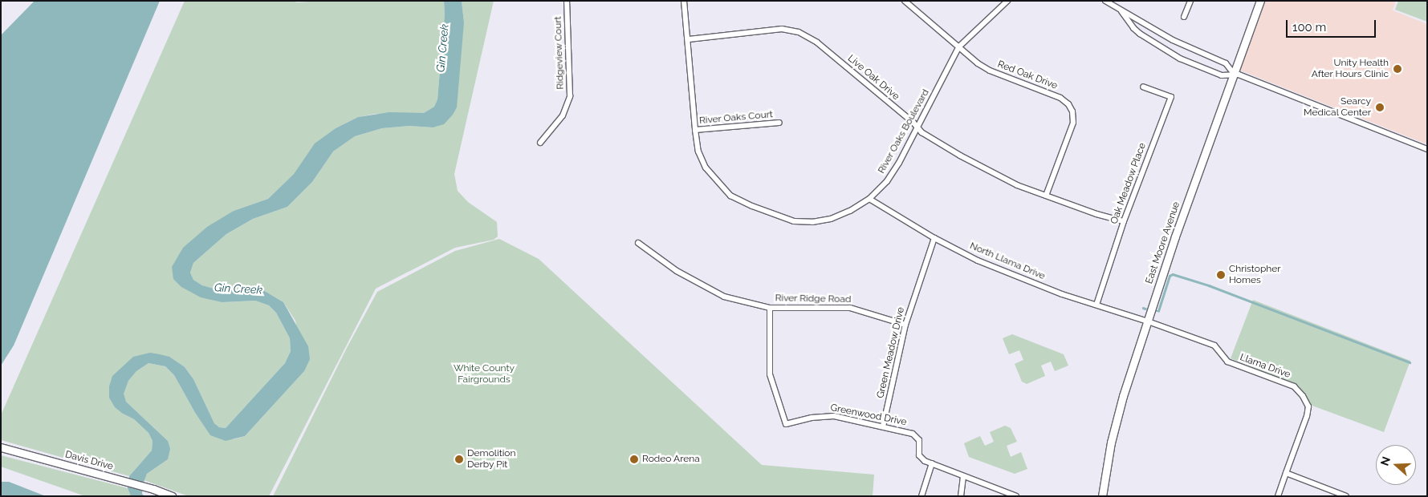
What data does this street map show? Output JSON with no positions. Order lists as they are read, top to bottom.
{
  "streets": {
    "street": [
      "Ridgeview Court",
      "Red Oak Drive",
      "Live Oak Drive",
      "River Oaks Court",
      "River Oaks Boulevard",
      "Oak Meadow Place",
      "East Moore Avenue",
      "North Llama Drive",
      "River Ridge Road",
      "Green Meadow Drive",
      "Llama Drive",
      "Greenwood Drive",
      "Davis Drive"
    ]
  },
  "crossings": [
    ["Red Oak Drive", "Live Oak Drive"],
    ["Red Oak Drive", "River Oaks Boulevard"],
    ["Live Oak Drive", "River Oaks Boulevard"],
    ["Live Oak Drive", "Oak Meadow Place"],
    ["River Oaks Court", "River Oaks Boulevard"],
    ["River Oaks Boulevard", "North Llama Drive"],
    ["Oak Meadow Place", "North Llama Drive"],
    ["East Moore Avenue", "North Llama Drive"],
    ["East Moore Avenue", "Llama Drive"],
    ["North Llama Drive", "Green Meadow Drive"],
    ["North Llama Drive", "Llama Drive"],
    ["River Ridge Road", "Green Meadow Drive"],
    ["River Ridge Road", "Greenwood Drive"],
    ["Green Meadow Drive", "Greenwood Drive"]
  ],
  "water": ["Gin Creek"],
  "parks": ["White County Fairgrounds"],
  "places": [
    "Unity Health After Hours Clinic",
    "Searcy Medical Center",
    "Christopher Homes",
    "Demolition Derby Pit",
    "Rodeo Arena"
  ],
  "scale_bar": "100 m",
  "north": "left"
}
